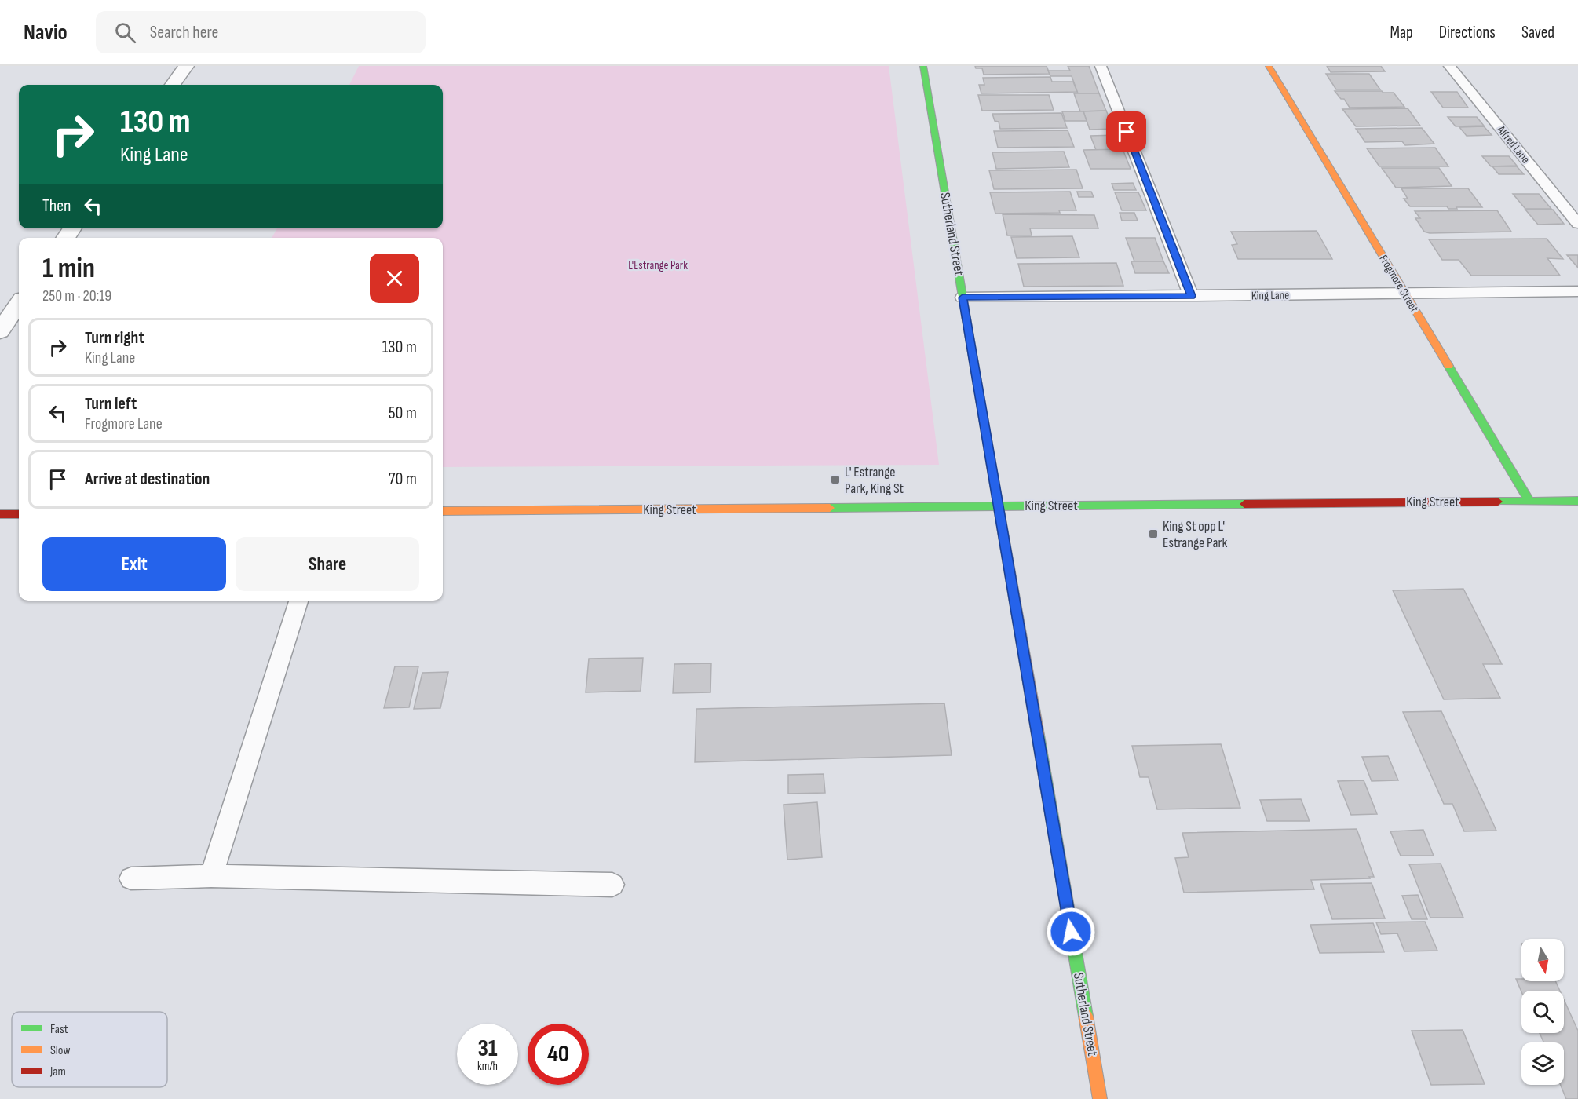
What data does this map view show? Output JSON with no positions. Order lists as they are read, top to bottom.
{
  "streets": {
    "street": ["Sutherland Street", "Frogmore Street", "King Street"],
    "lane": ["Alfred Lane", "King Lane"]
  },
  "crossings": [
    ["Sutherland Street", "King Lane"],
    ["Sutherland Street", "King Street"],
    ["Frogmore Street", "King Lane"],
    ["Frogmore Street", "King Street"]
  ],
  "parks": ["L'Estrange Park"],
  "places": {
    "transit": ["L' Estrange Park, King St", "King St opp L' Estrange Park"]
  },
  "legend": ["Fast", "Slow", "Jam"],
  "north": "bottom",
  "page": {
    "header": "Navio",
    "search": "Search here",
    "nav": ["Map", "Directions", "Saved"],
    "turn": ["130 m", "King Lane"],
    "then": "Then",
    "heading": ["1 min", "250 m · 20:19"],
    "list": [
      {
        "name": "Turn right",
        "note": "King Lane",
        "value": "130 m"
      },
      {
        "name": "Turn left",
        "note": "Frogmore Lane",
        "value": "50 m"
      },
      {
        "name": "Arrive at destination",
        "value": "70 m"
      }
    ],
    "buttons": ["Exit", "Share"],
    "speed": "31 km/h",
    "limit": "40"
  }
}
